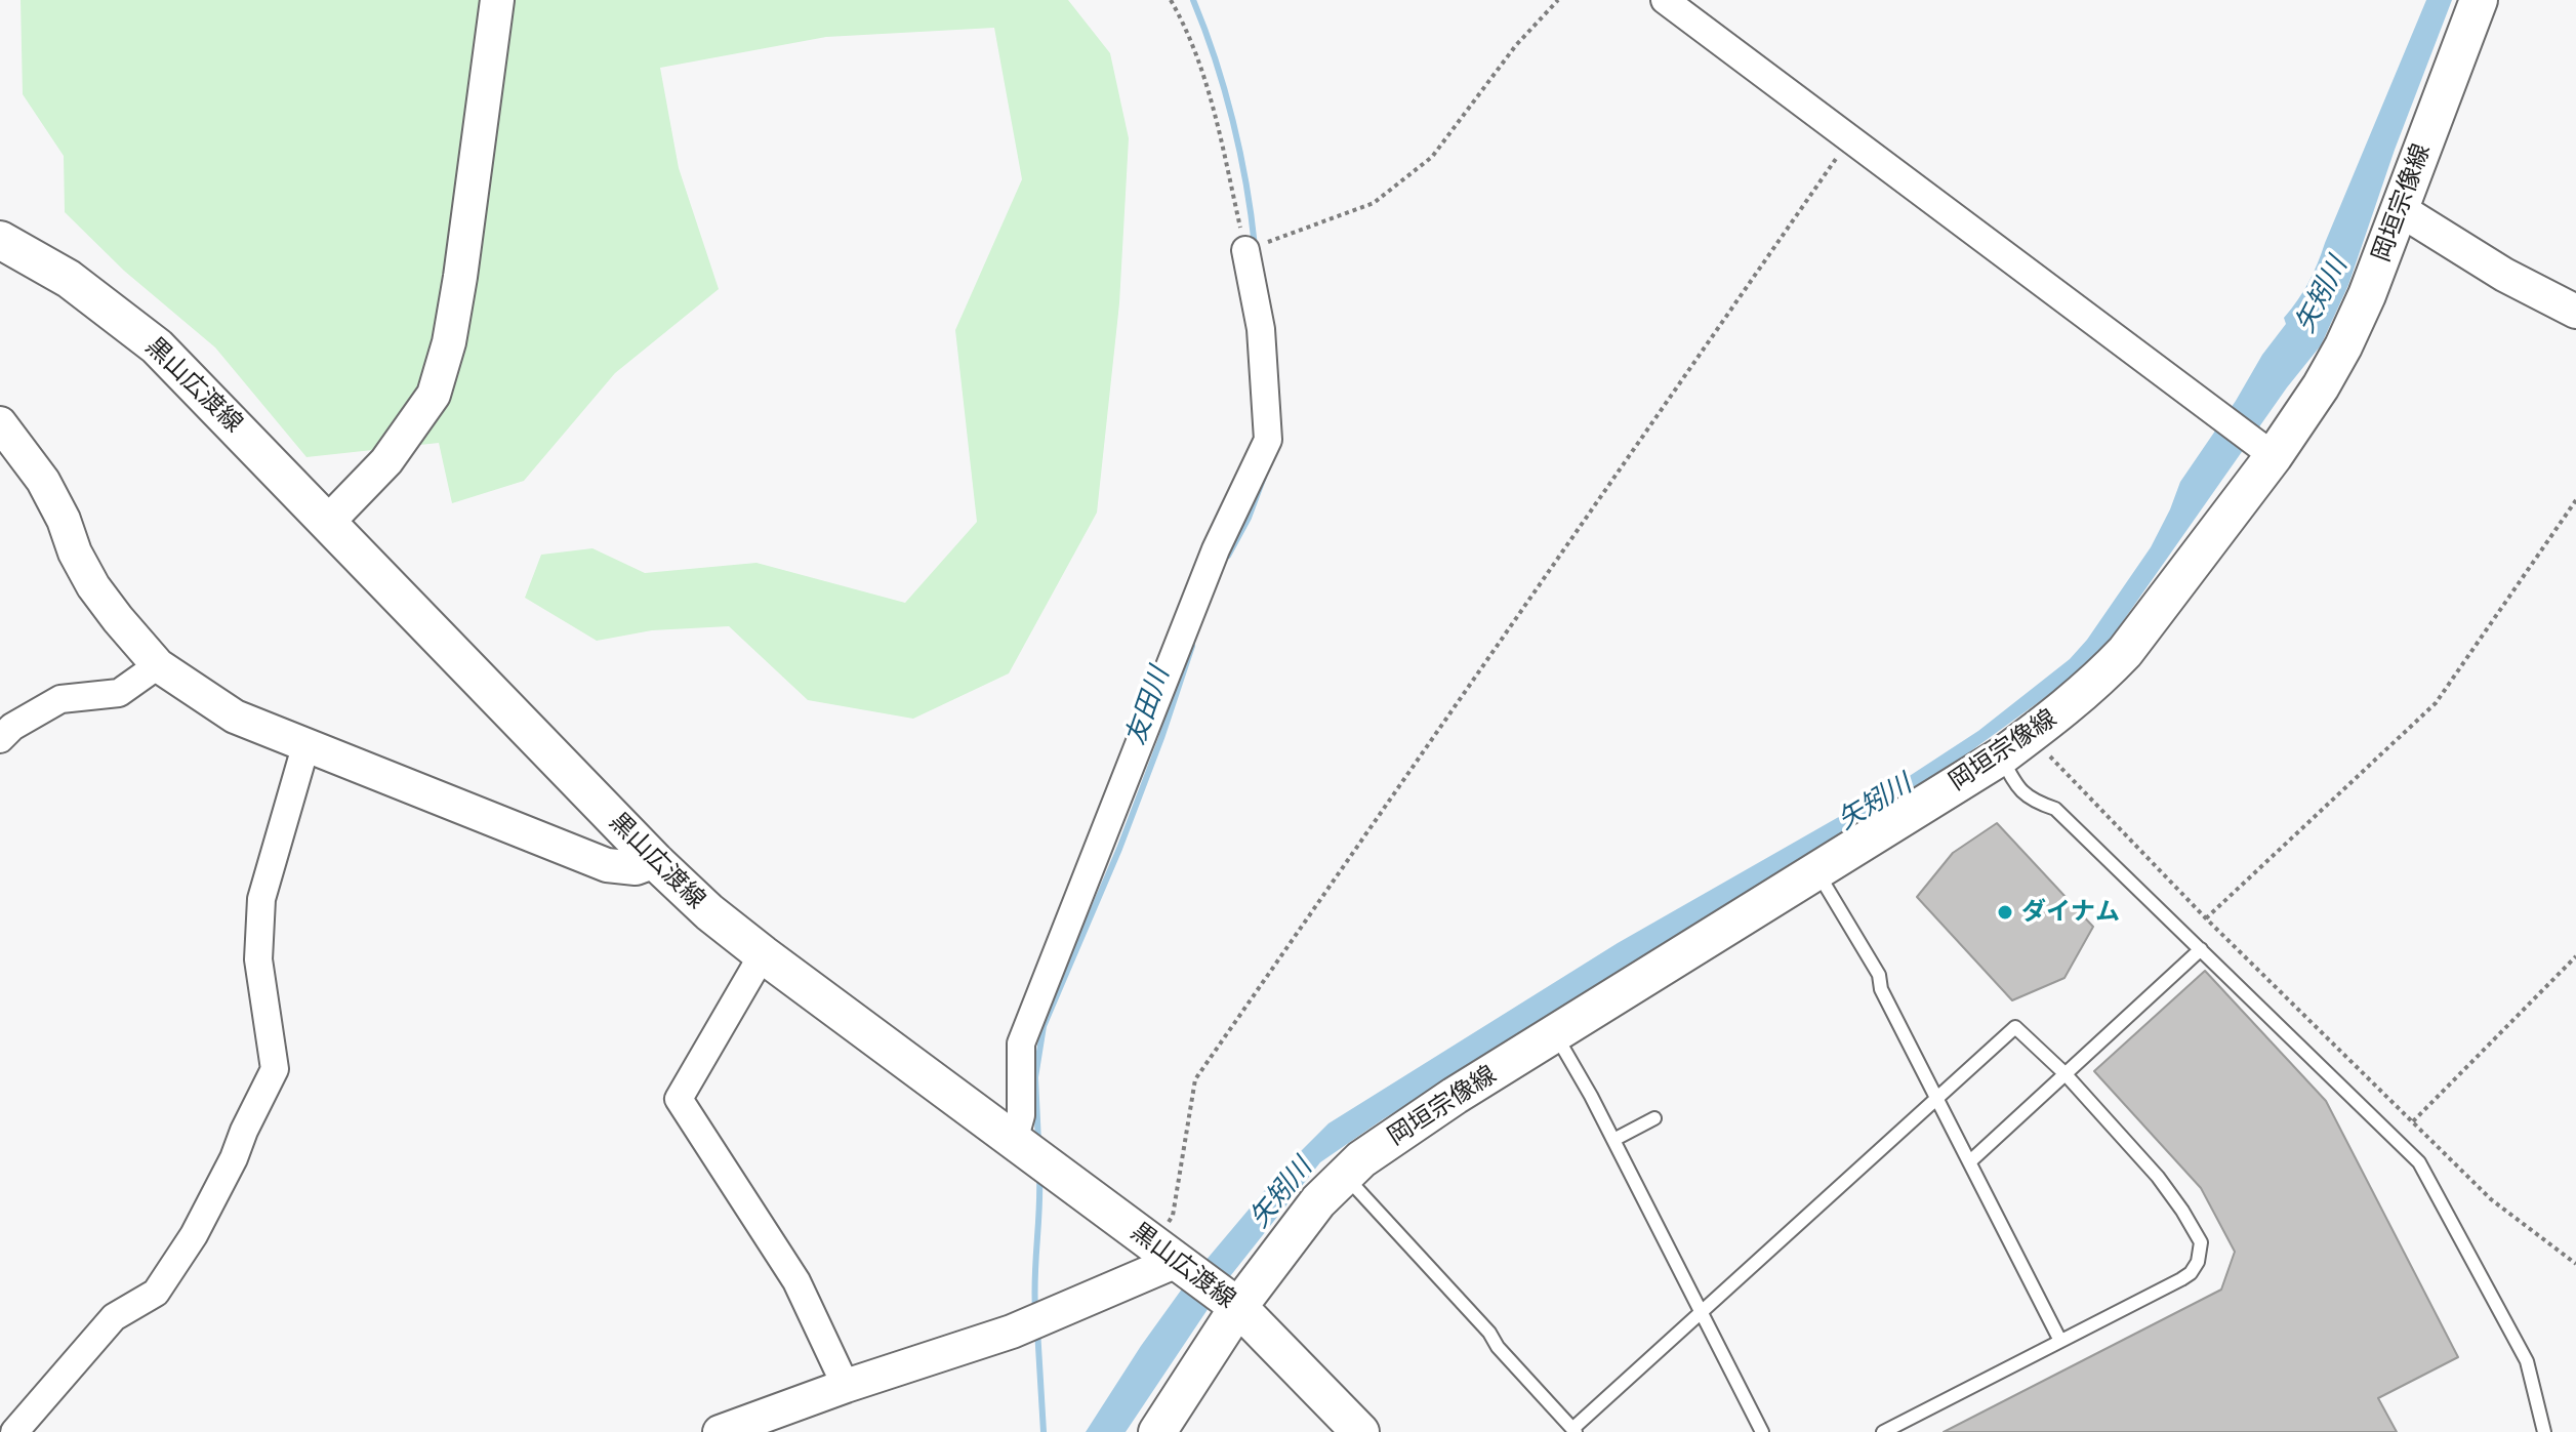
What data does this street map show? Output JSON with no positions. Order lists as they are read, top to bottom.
{
  "streets": {
    "main road": ["岡垣宗像線", "黒山広渡線"]
  },
  "crossings": [
    ["岡垣宗像線", "黒山広渡線"]
  ],
  "water": ["矢矧川", "友田川"],
  "places": ["ダイナム"]
}
